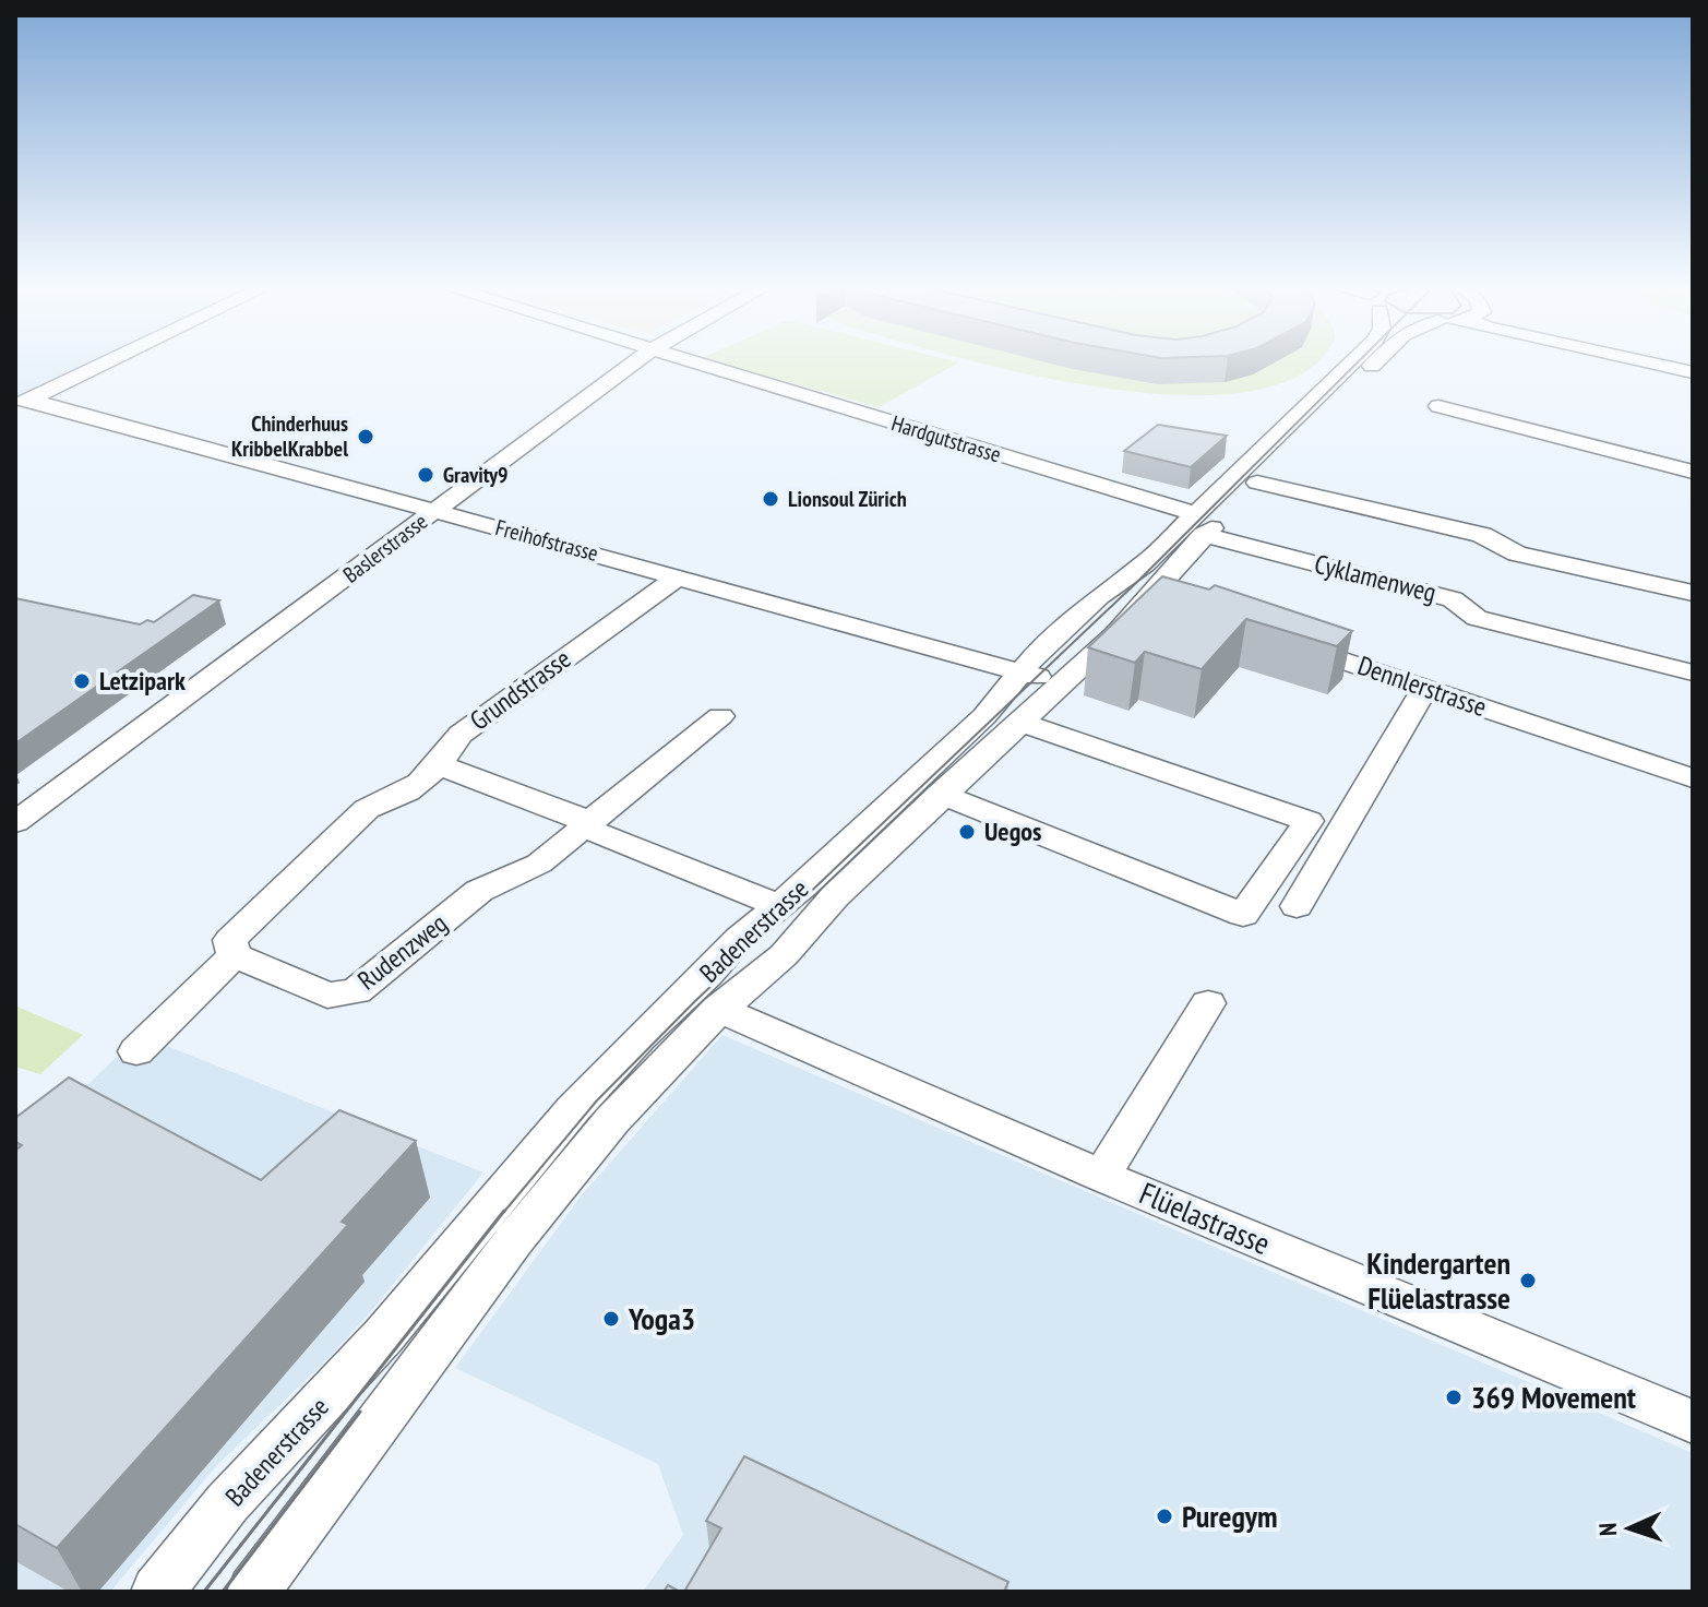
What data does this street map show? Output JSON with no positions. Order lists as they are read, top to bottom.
{
  "streets": {
    "street": [
      "Hardgutstrasse",
      "Freihofstrasse",
      "Baslerstrasse",
      "Cyklamenweg",
      "Dennlerstrasse",
      "Grundstrasse",
      "Badenerstrasse",
      "Rudenzweg",
      "Flüelastrasse"
    ]
  },
  "crossings": [
    ["Hardgutstrasse", "Cyklamenweg"],
    ["Hardgutstrasse", "Badenerstrasse"],
    ["Freihofstrasse", "Baslerstrasse"],
    ["Freihofstrasse", "Grundstrasse"],
    ["Freihofstrasse", "Badenerstrasse"],
    ["Cyklamenweg", "Badenerstrasse"],
    ["Grundstrasse", "Rudenzweg"],
    ["Badenerstrasse", "Flüelastrasse"]
  ],
  "places": [
    "Chinderhuus KribbelKrabbel",
    "Gravity9",
    "Lionsoul Zürich",
    "Letzipark",
    "Uegos",
    "Kindergarten Flüelastrasse",
    "Yoga3",
    "369 Movement",
    "Puregym"
  ],
  "north": "left"
}
